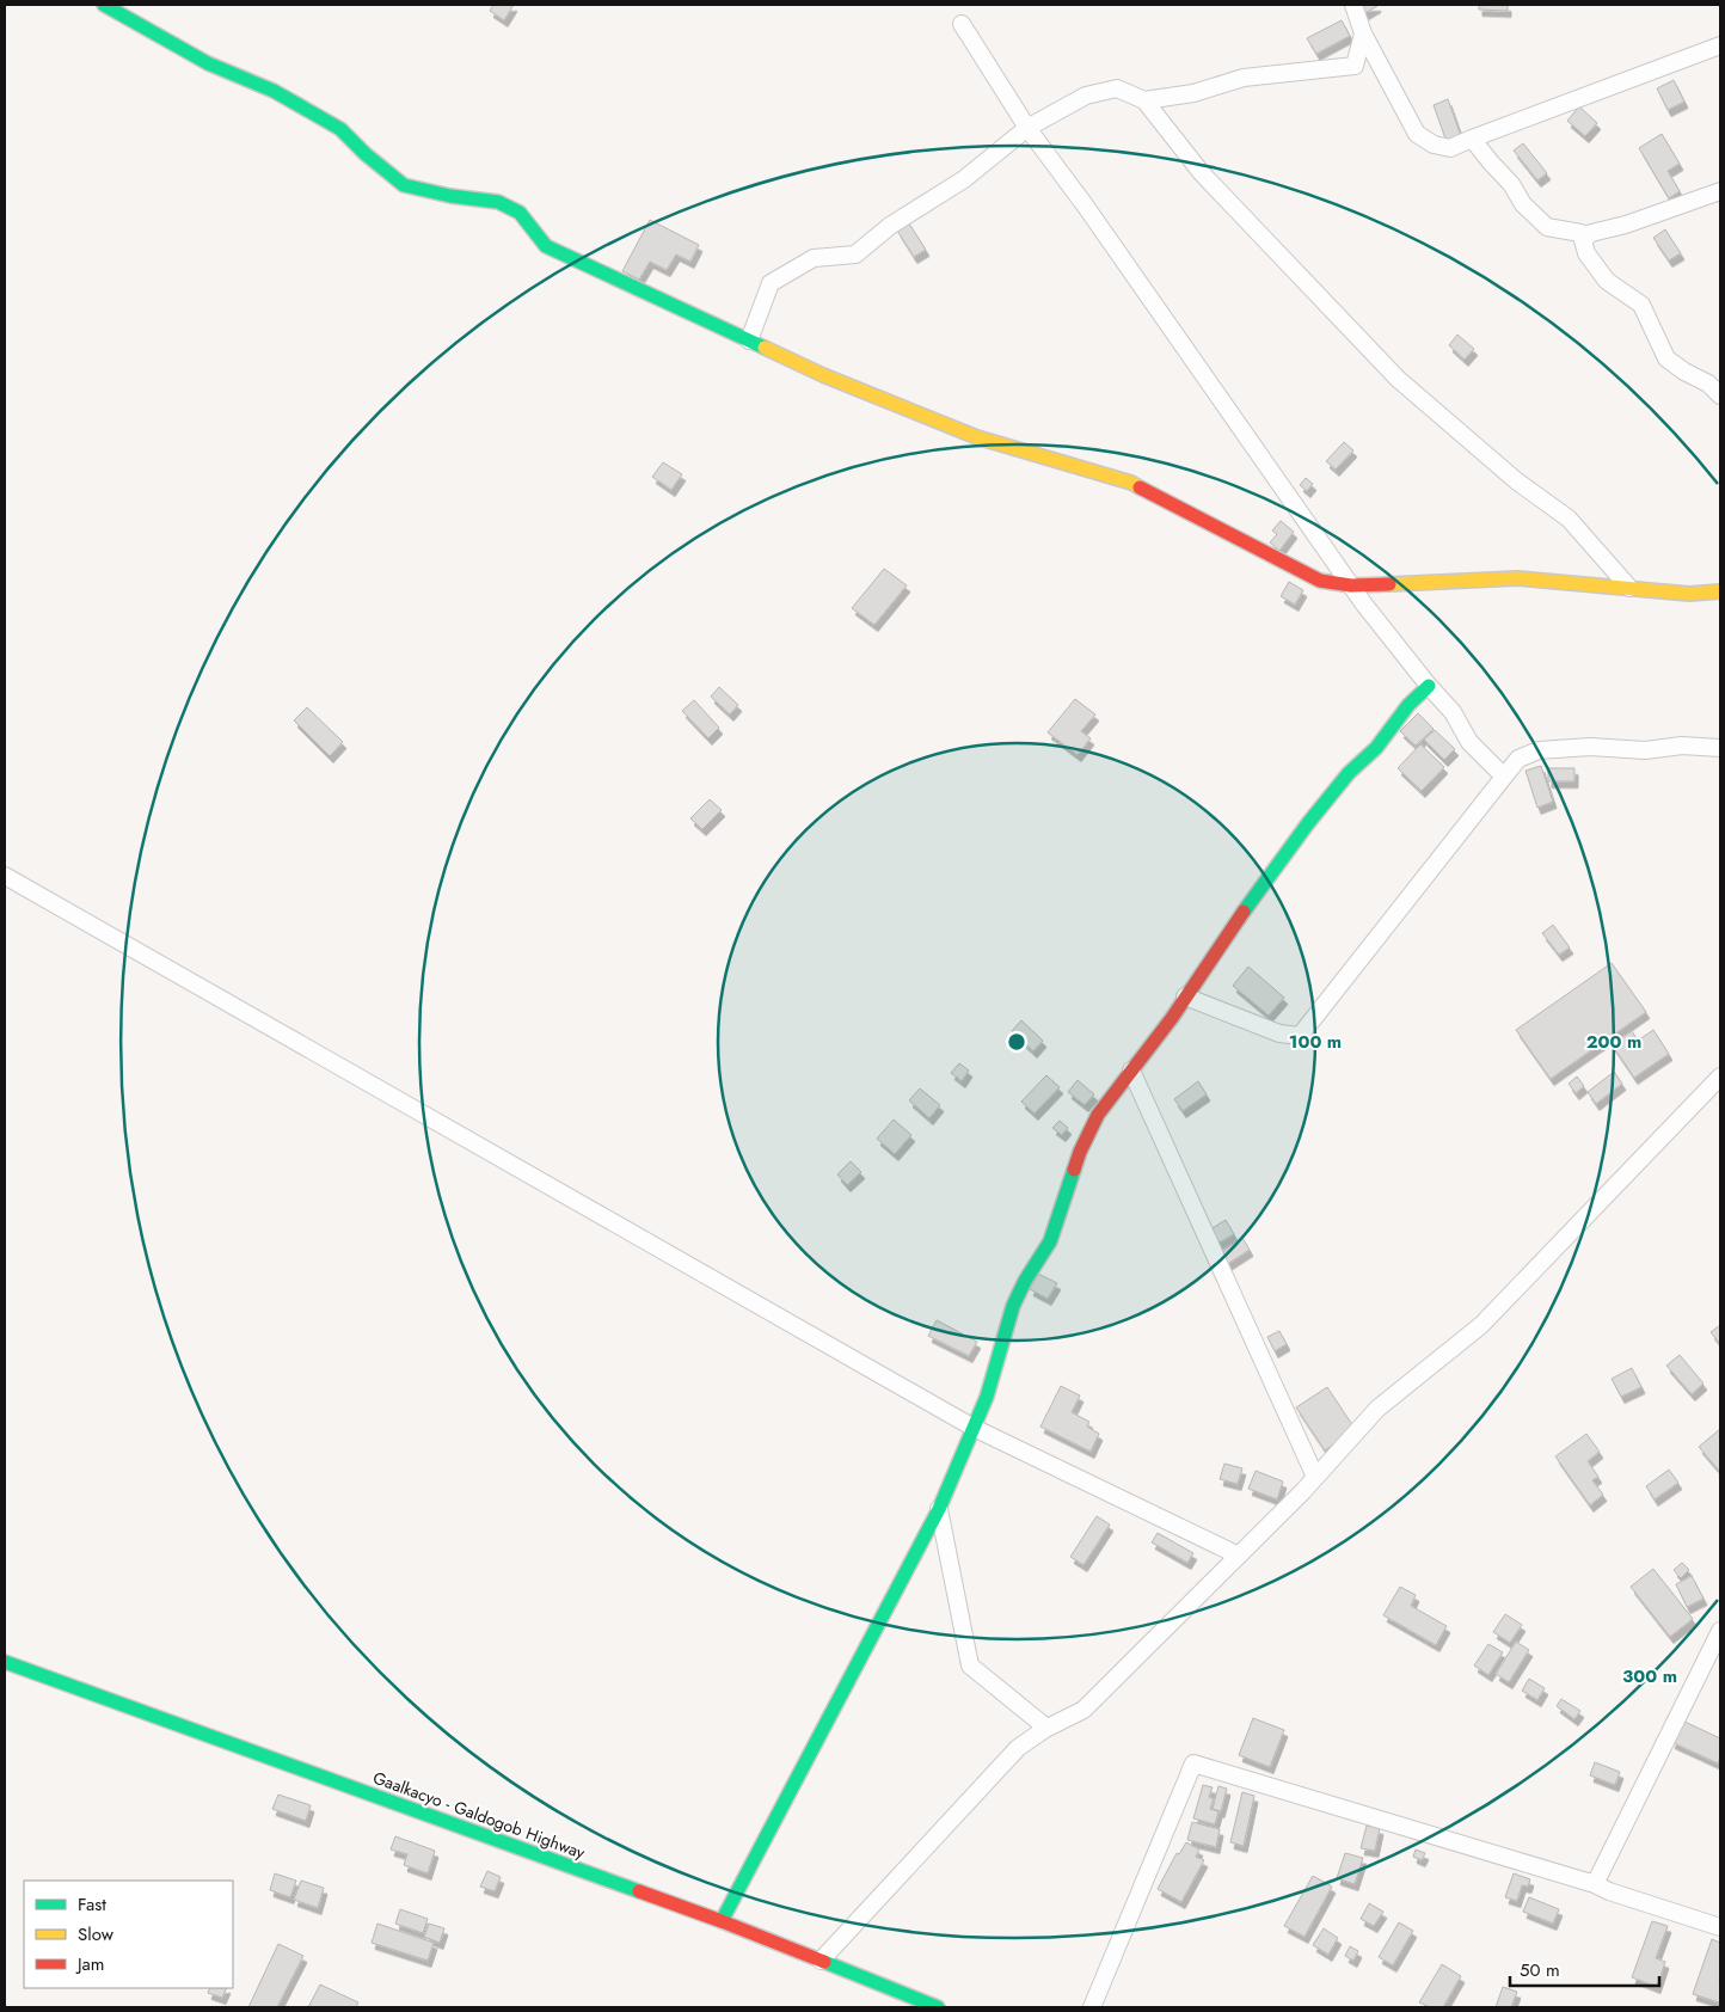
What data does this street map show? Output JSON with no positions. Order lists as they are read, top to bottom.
{
  "streets": {
    "street": ["Gaalkacyo - Galdogob Highway"]
  },
  "legend": ["Fast", "Slow", "Jam"],
  "scale_bar": "50 m",
  "rings": ["100 m", "200 m", "300 m"]
}
